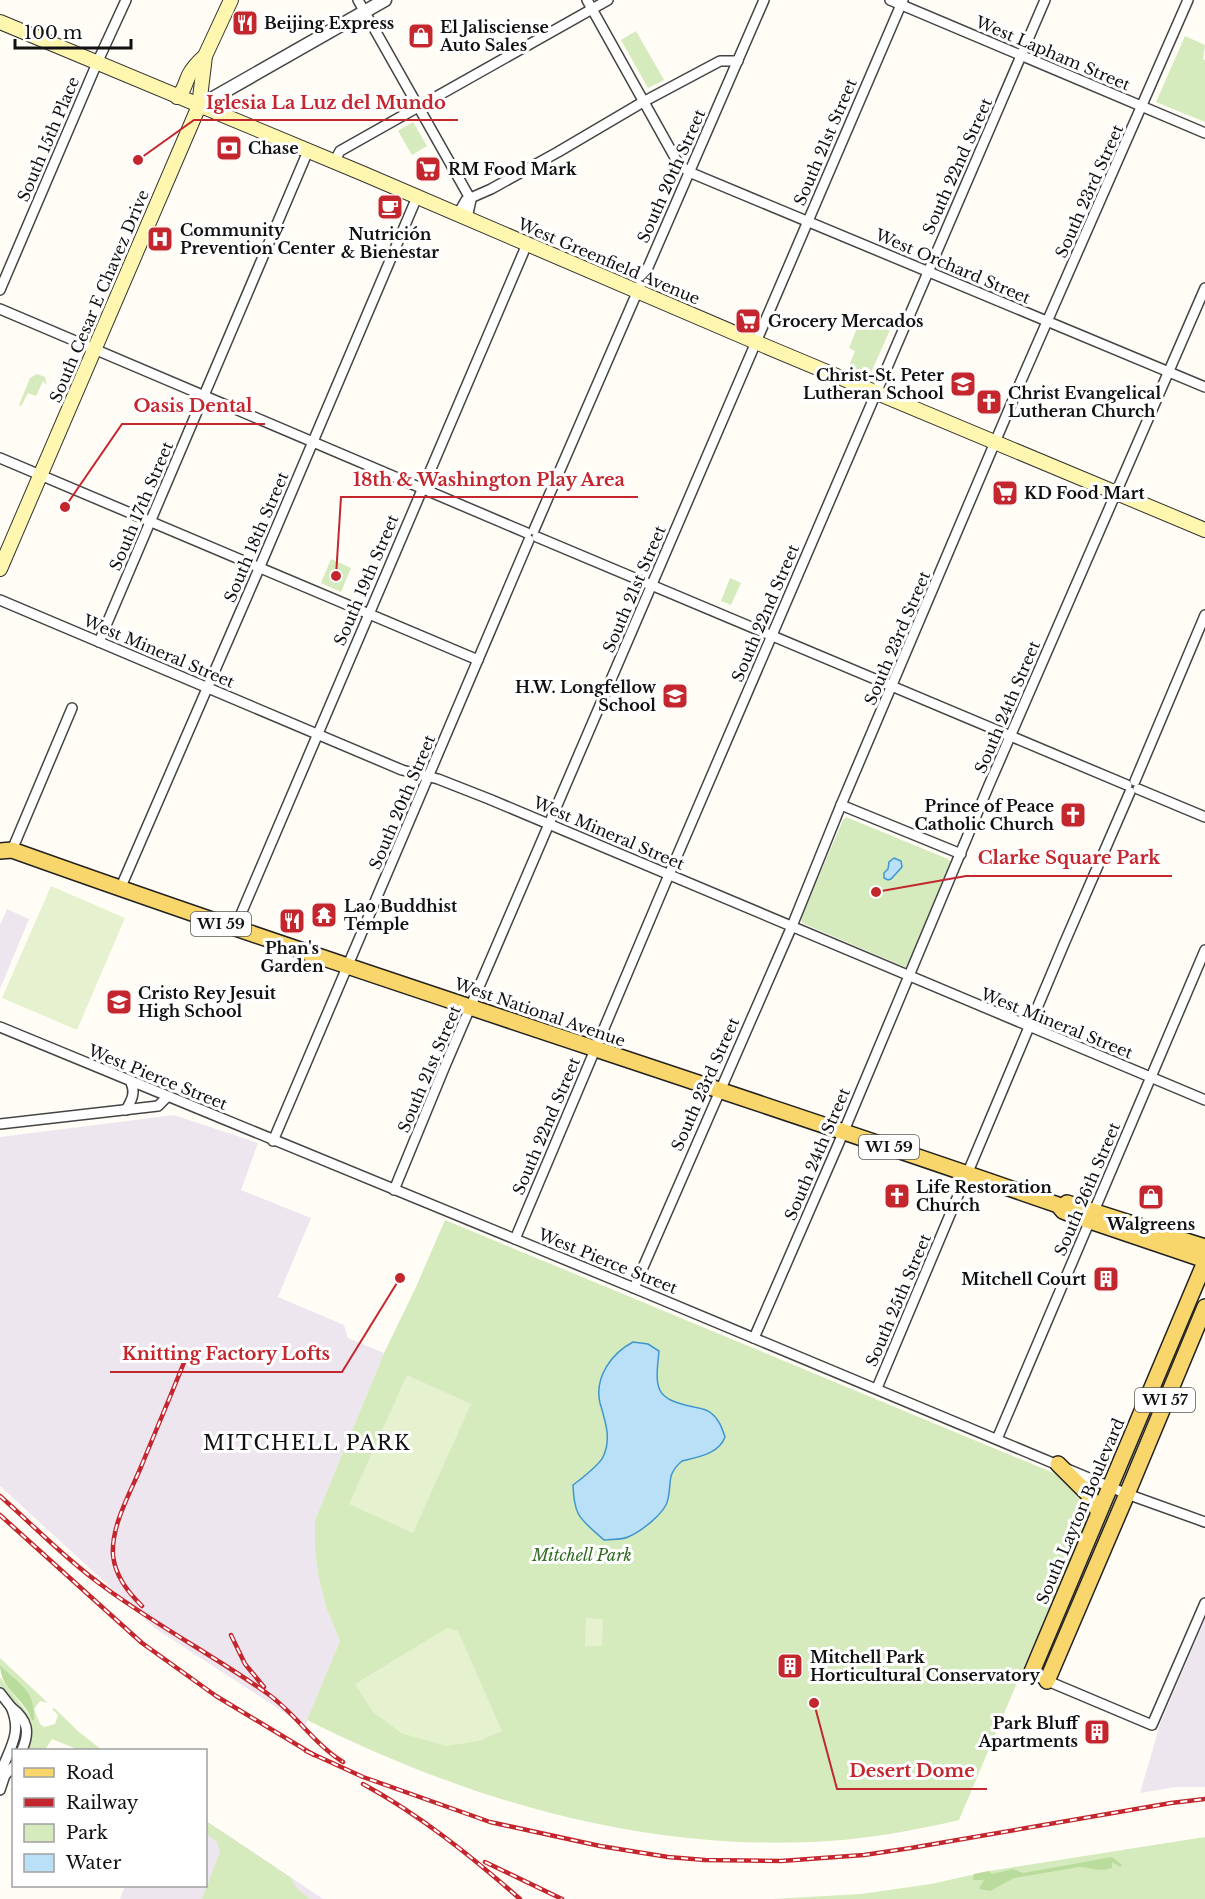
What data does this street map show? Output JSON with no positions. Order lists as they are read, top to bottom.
{
  "streets": {
    "main road": [
      "West Greenfield Avenue",
      "South Cesar E Chavez Drive",
      "WI 59",
      "West National Avenue",
      "WI 57",
      "South Layton Boulevard"
    ],
    "street": [
      "West Lapham Street",
      "South 15th Place",
      "South 21st Street",
      "South 22nd Street",
      "South 20th Street",
      "South 23rd Street",
      "West Orchard Street",
      "South 17th Street",
      "South 18th Street",
      "South 19th Street",
      "West Mineral Street",
      "South 24th Street",
      "West Pierce Street",
      "South 26th Street",
      "South 25th Street"
    ]
  },
  "crossings": [
    ["West Lapham Street", "South 21st Street"],
    ["West Lapham Street", "South 22nd Street"],
    ["West Lapham Street", "South 23rd Street"],
    ["South 15th Place", "West Greenfield Avenue"],
    ["South 21st Street", "West Greenfield Avenue"],
    ["South 21st Street", "West Orchard Street"],
    ["South 21st Street", "West Mineral Street"],
    ["South 21st Street", "West National Avenue"],
    ["South 21st Street", "West Pierce Street"],
    ["South 22nd Street", "West Greenfield Avenue"],
    ["South 22nd Street", "West Orchard Street"],
    ["South 22nd Street", "West Mineral Street"],
    ["South 22nd Street", "West National Avenue"],
    ["South 22nd Street", "West Pierce Street"],
    ["South 20th Street", "West Greenfield Avenue"],
    ["South 20th Street", "West Orchard Street"],
    ["South 20th Street", "West Mineral Street"],
    ["South 20th Street", "West National Avenue"],
    ["South 20th Street", "West Pierce Street"],
    ["South 23rd Street", "West Greenfield Avenue"],
    ["South 23rd Street", "West Orchard Street"],
    ["South 23rd Street", "West Mineral Street"],
    ["South 23rd Street", "West National Avenue"],
    ["South 23rd Street", "West Pierce Street"],
    ["West Greenfield Avenue", "South Cesar E Chavez Drive"],
    ["West Greenfield Avenue", "South 17th Street"],
    ["West Greenfield Avenue", "South 18th Street"],
    ["West Greenfield Avenue", "South 19th Street"],
    ["West Greenfield Avenue", "South 24th Street"],
    ["West Orchard Street", "South 24th Street"],
    ["South 17th Street", "West Mineral Street"],
    ["South 18th Street", "West Mineral Street"],
    ["South 18th Street", "West National Avenue"],
    ["South 19th Street", "West Mineral Street"],
    ["South 19th Street", "West National Avenue"],
    ["West Mineral Street", "South 24th Street"],
    ["West Mineral Street", "South 26th Street"],
    ["West Mineral Street", "South 25th Street"],
    ["South 24th Street", "West National Avenue"],
    ["South 24th Street", "West Pierce Street"],
    ["West National Avenue", "South 26th Street"],
    ["West National Avenue", "South 25th Street"],
    ["West National Avenue", "South Layton Boulevard"],
    ["West Pierce Street", "South 26th Street"],
    ["West Pierce Street", "South 25th Street"],
    ["West Pierce Street", "WI 57"],
    ["West Pierce Street", "South Layton Boulevard"]
  ],
  "districts": ["MITCHELL PARK"],
  "parks": ["Mitchell Park"],
  "places": {
    "restaurant": ["Beijing Express", "Phan's Garden"],
    "shop": ["El Jalisciense Auto Sales", "Walgreens"],
    "bank": ["Chase"],
    "other": [
      "Iglesia La Luz del Mundo",
      "Oasis Dental",
      "18th & Washington Play Area",
      "Clarke Square Park",
      "Knitting Factory Lofts",
      "Desert Dome"
    ],
    "supermarket": ["RM Food Mark", "Grocery Mercados", "KD Food Mart"],
    "cafe": ["Nutrición & Bienestar"],
    "hospital": ["Community Prevention Center"],
    "school or university": ["Christ-St. Peter Lutheran School", "H.W. Longfellow School", "Cristo Rey Jesuit High School"],
    "church": ["Christ Evangelical Lutheran Church", "Prince of Peace Catholic Church", "Life Restoration Church"],
    "temple": ["Lao Buddhist Temple"],
    "building": ["Mitchell Court", "Mitchell Park Horticultural Conservatory", "Park Bluff Apartments"]
  },
  "legend": [
    "Road",
    "Railway",
    "Park",
    "Water"
  ],
  "scale_bar": "100 m"
}
